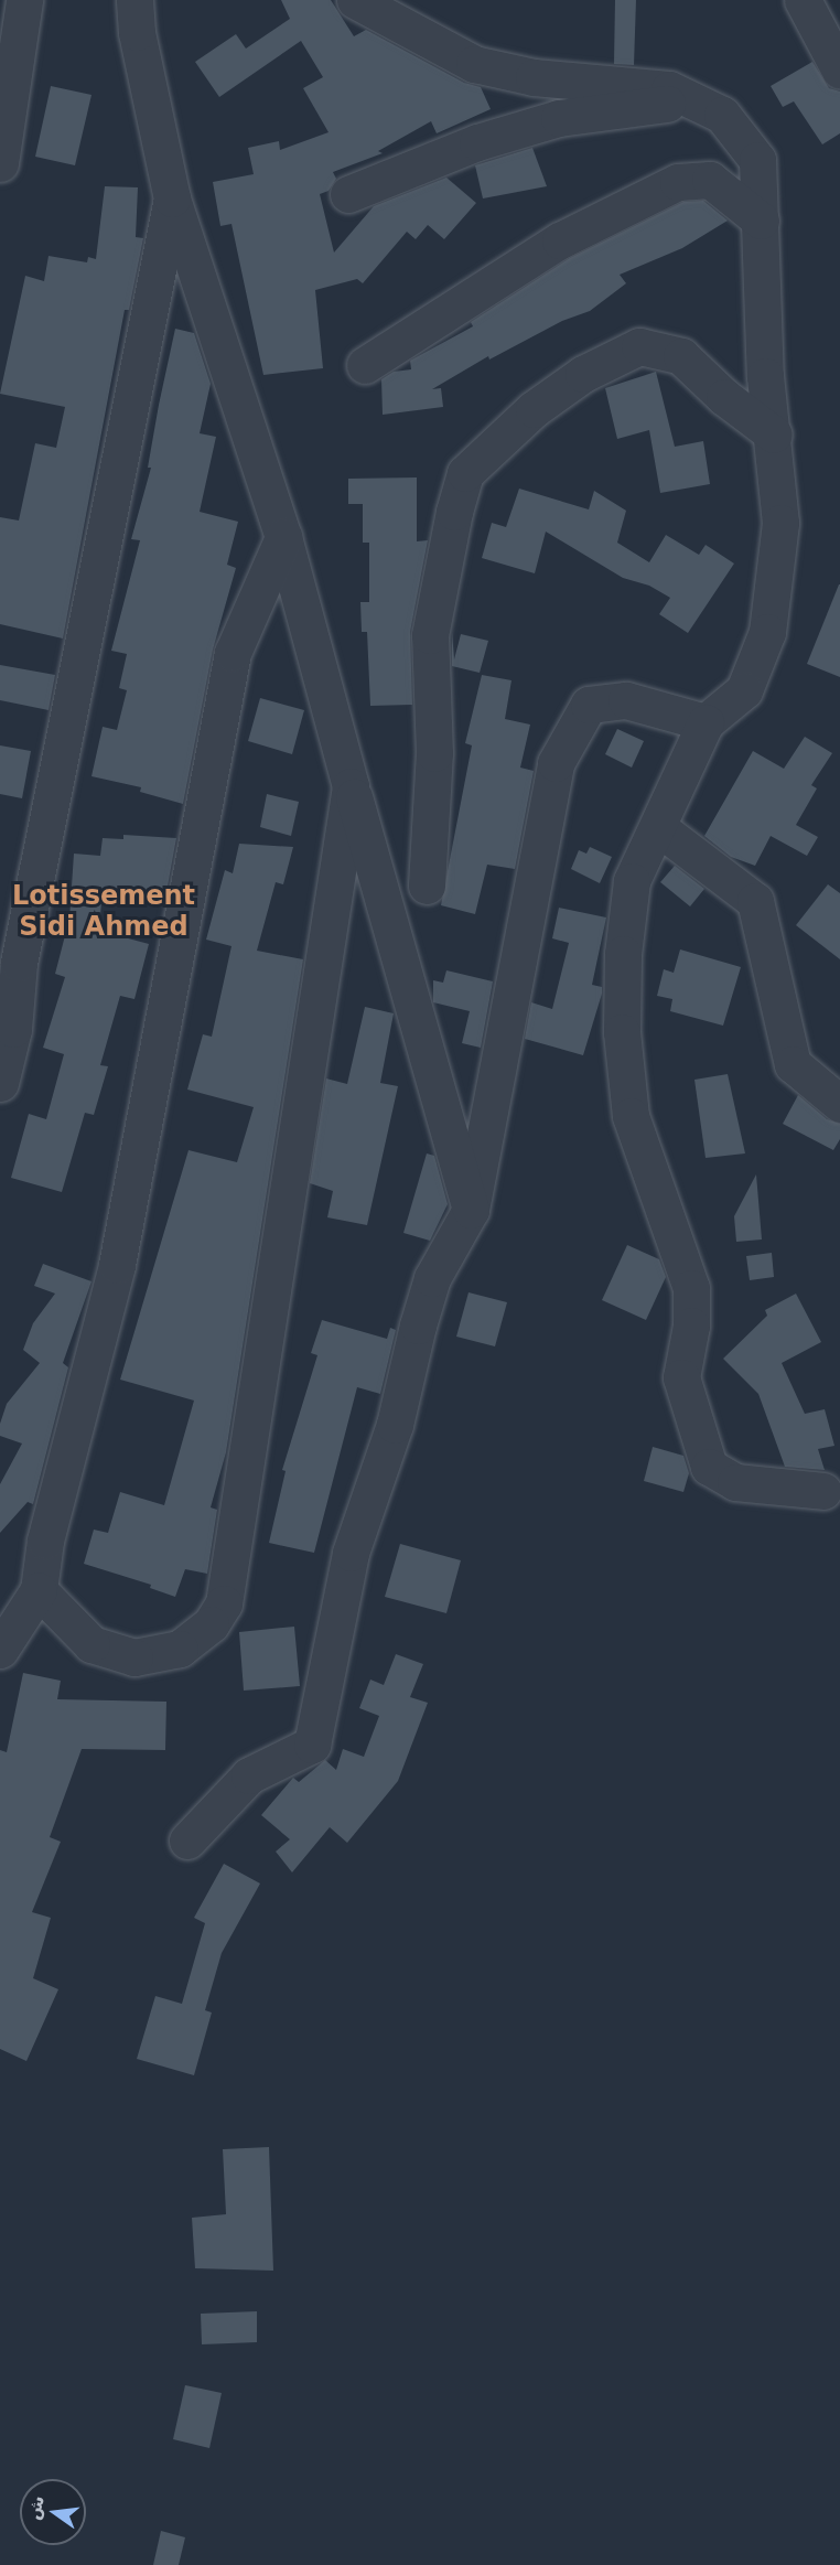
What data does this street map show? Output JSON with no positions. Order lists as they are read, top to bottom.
{
  "districts": ["Lotissement Sidi Ahmed"],
  "north": "left"
}
